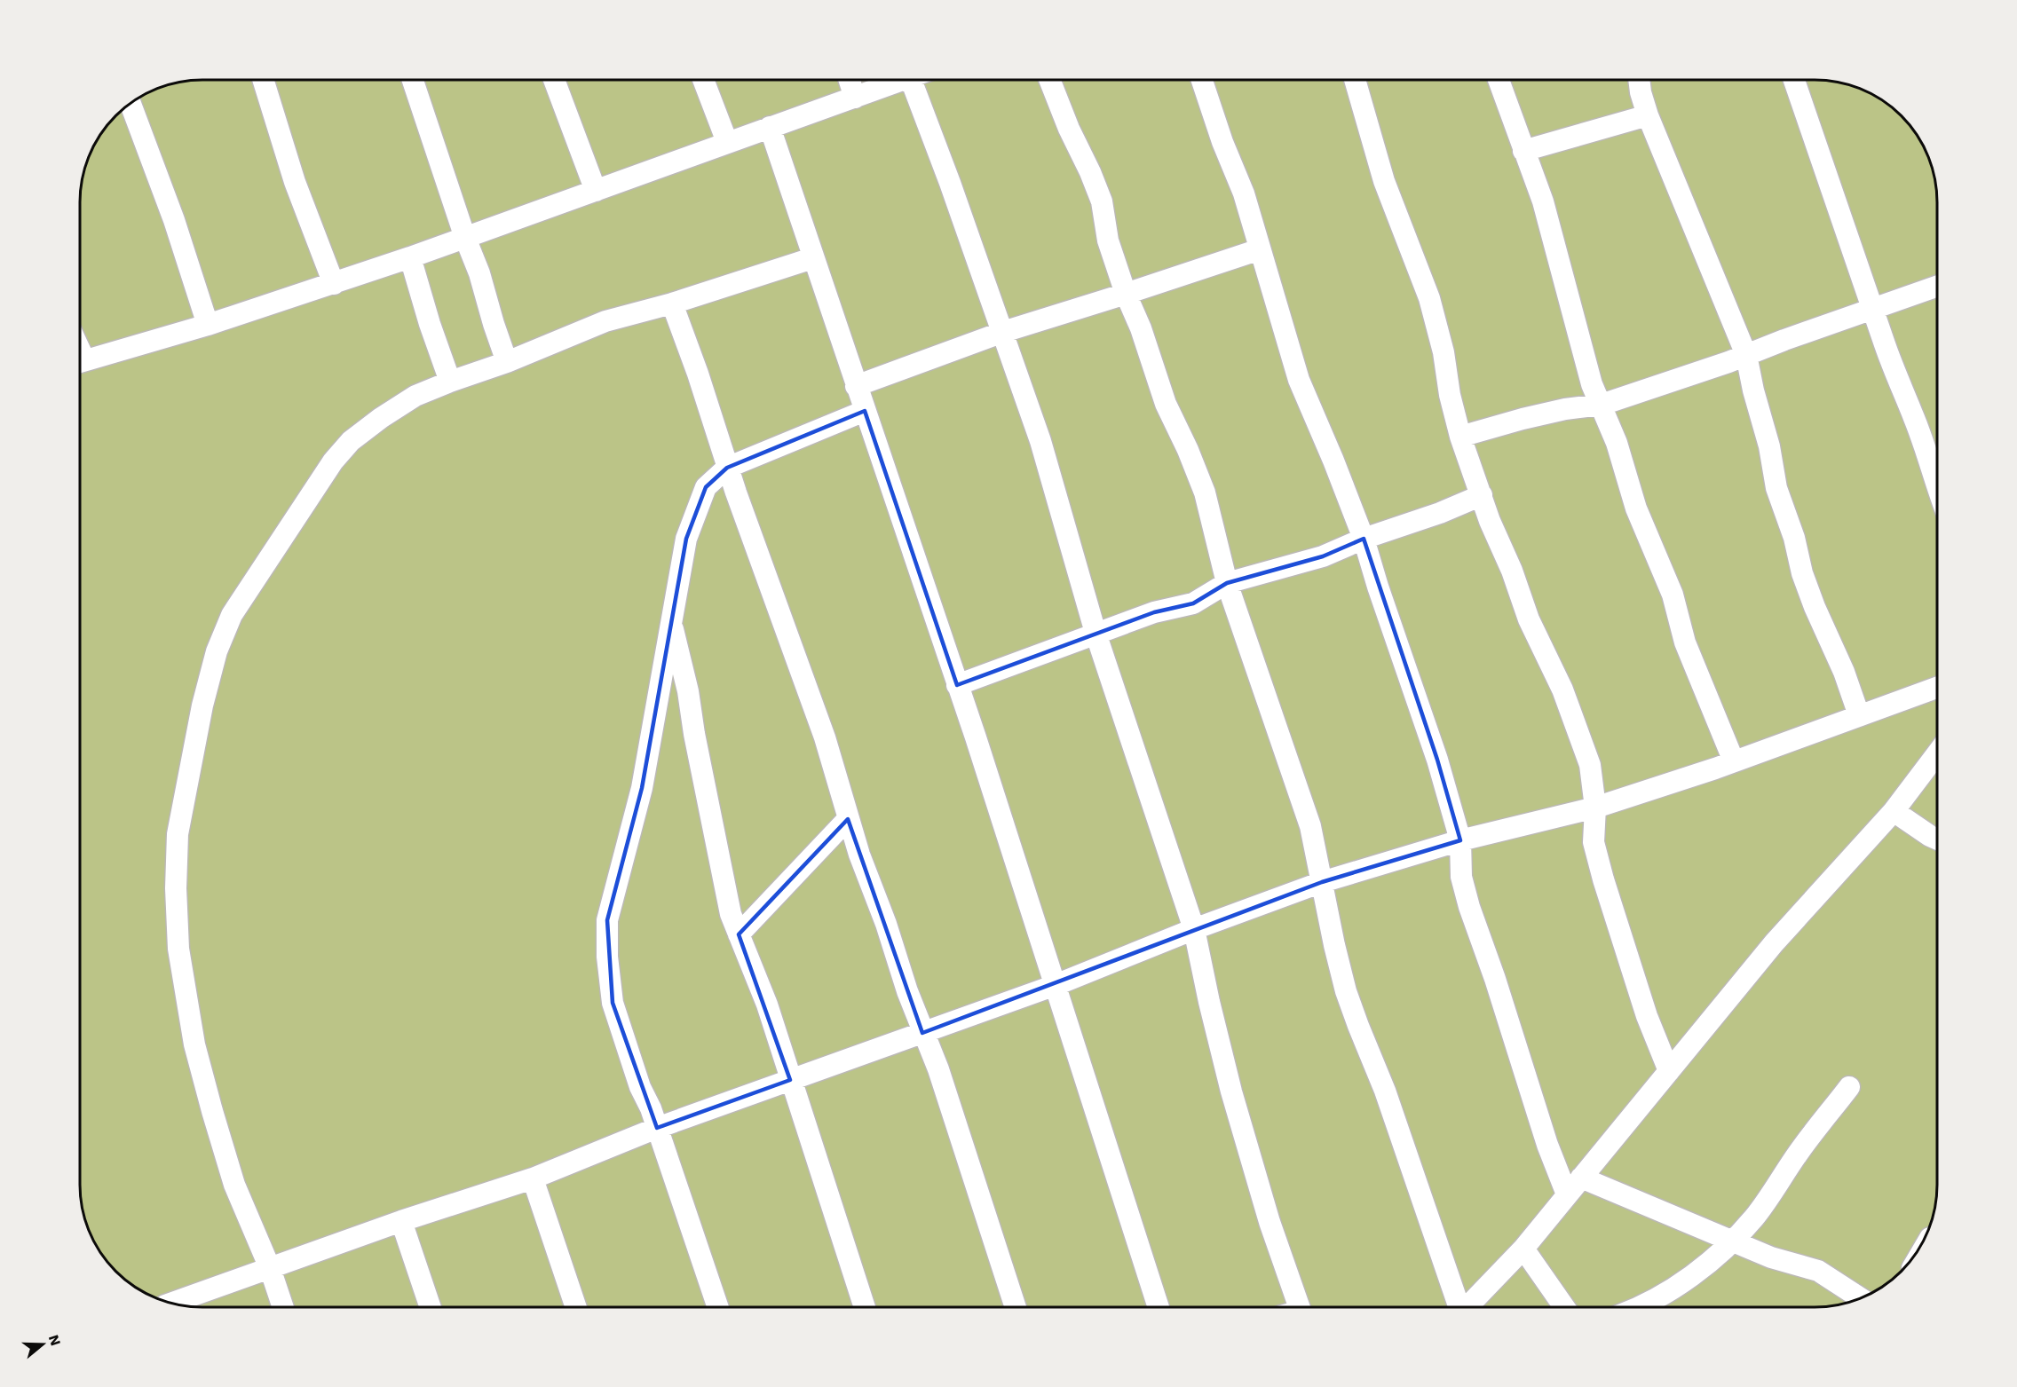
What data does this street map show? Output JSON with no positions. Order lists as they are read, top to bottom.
{
  "north": "right"
}
